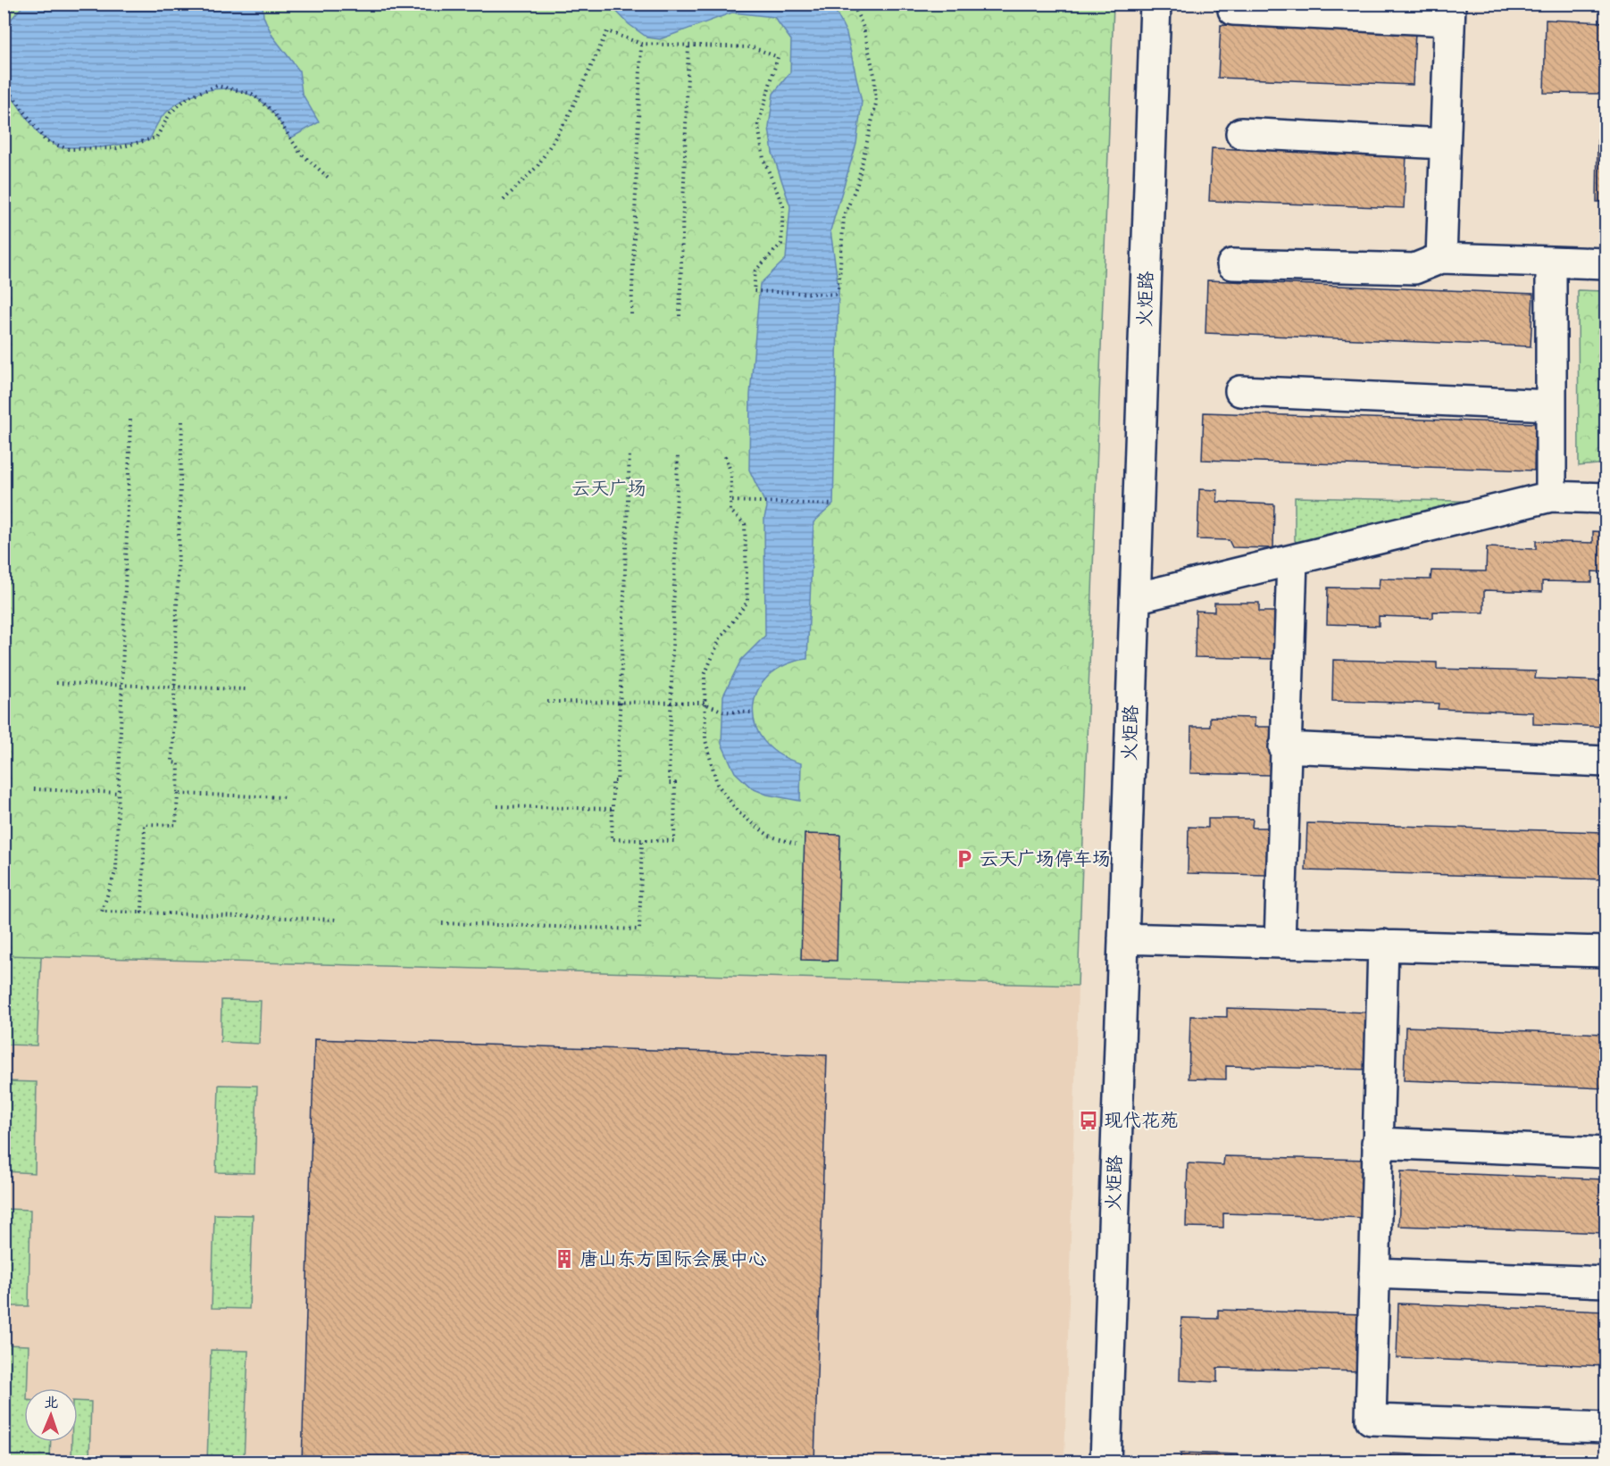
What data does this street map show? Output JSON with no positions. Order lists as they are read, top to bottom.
{
  "streets": {
    "street": ["火炬路"]
  },
  "parks": ["云天广场"],
  "places": {
    "parking": ["云天广场停车场"],
    "bus stop": ["现代花苑"],
    "building": ["唐山东方国际会展中心"]
  },
  "north": "top"
}
